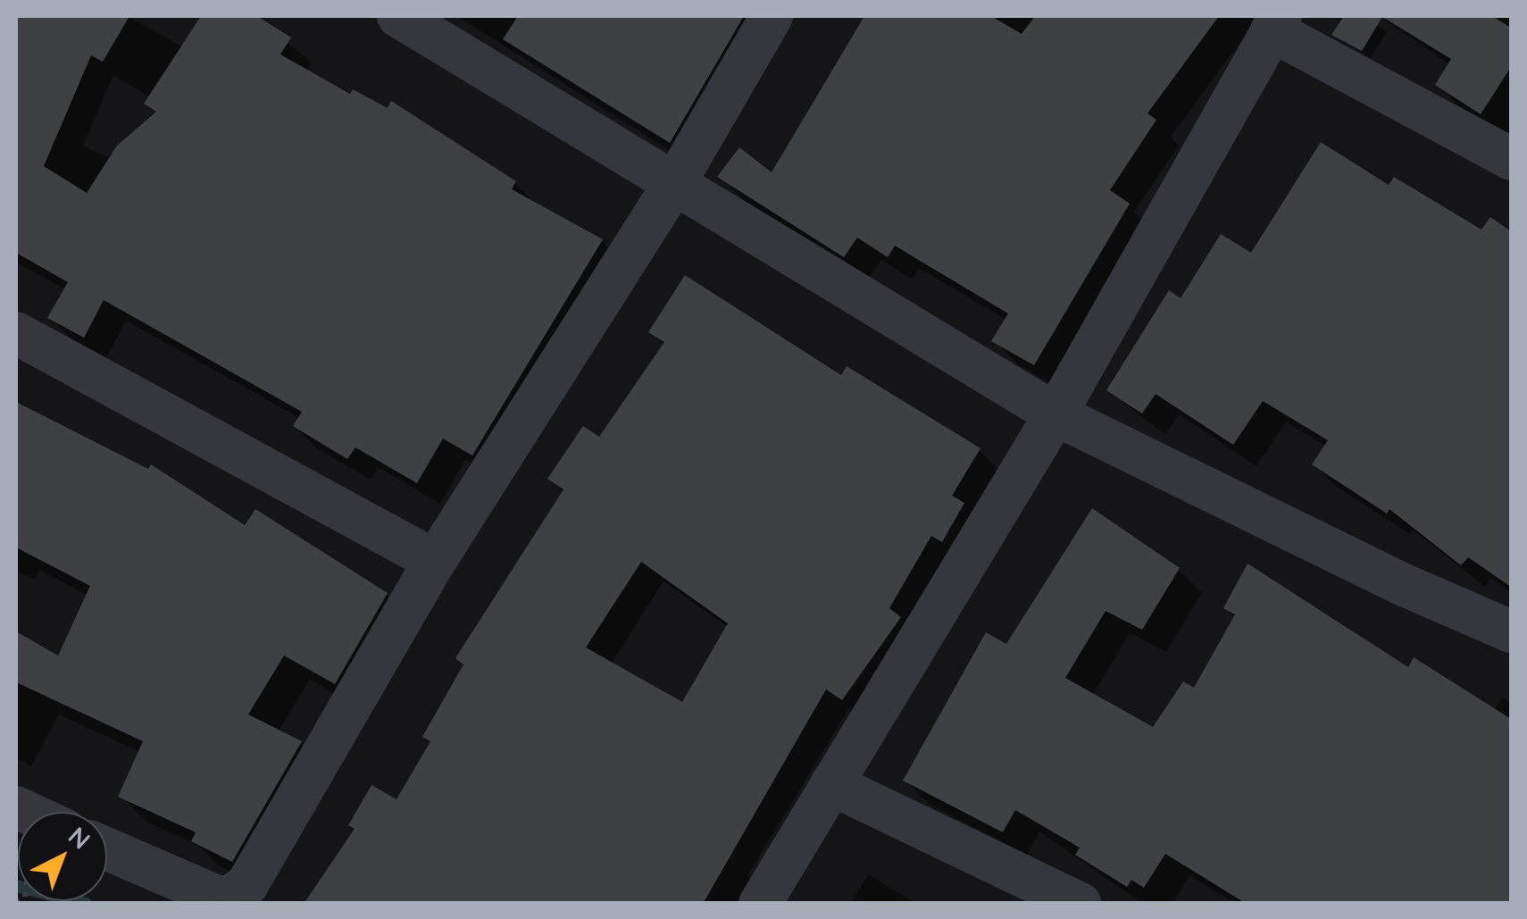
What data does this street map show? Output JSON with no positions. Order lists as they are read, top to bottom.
{
  "north": "top right"
}
